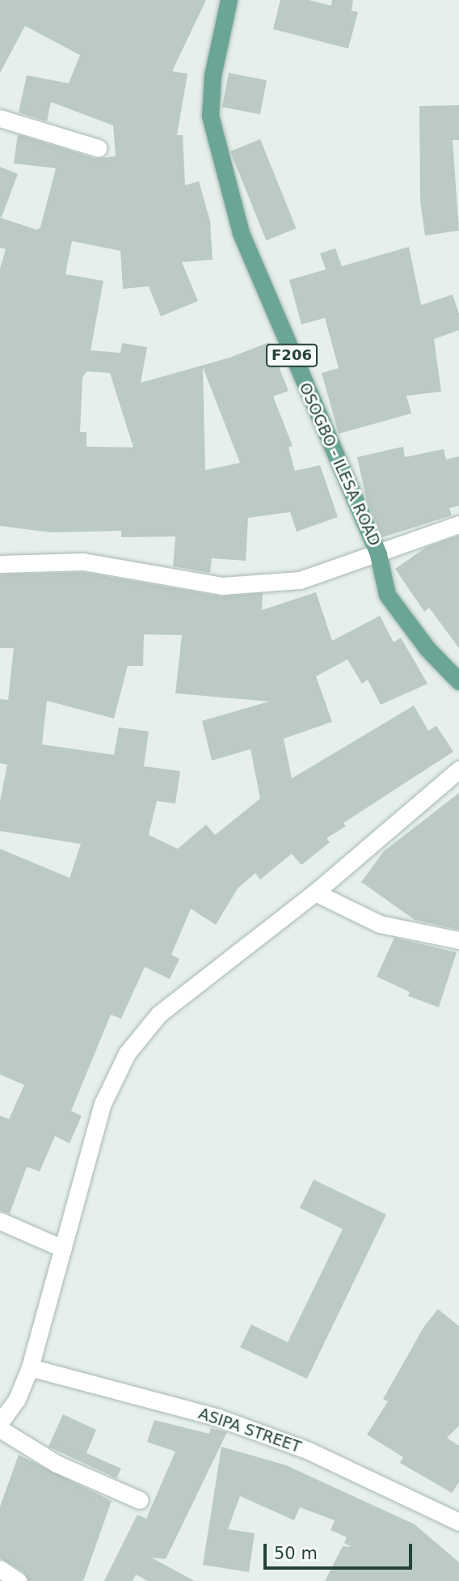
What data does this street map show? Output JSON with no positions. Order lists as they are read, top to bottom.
{
  "streets": {
    "main road": ["F206", "OSOGBO - ILESA ROAD"],
    "street": ["ASIPA STREET"]
  },
  "scale_bar": "50 m"
}
